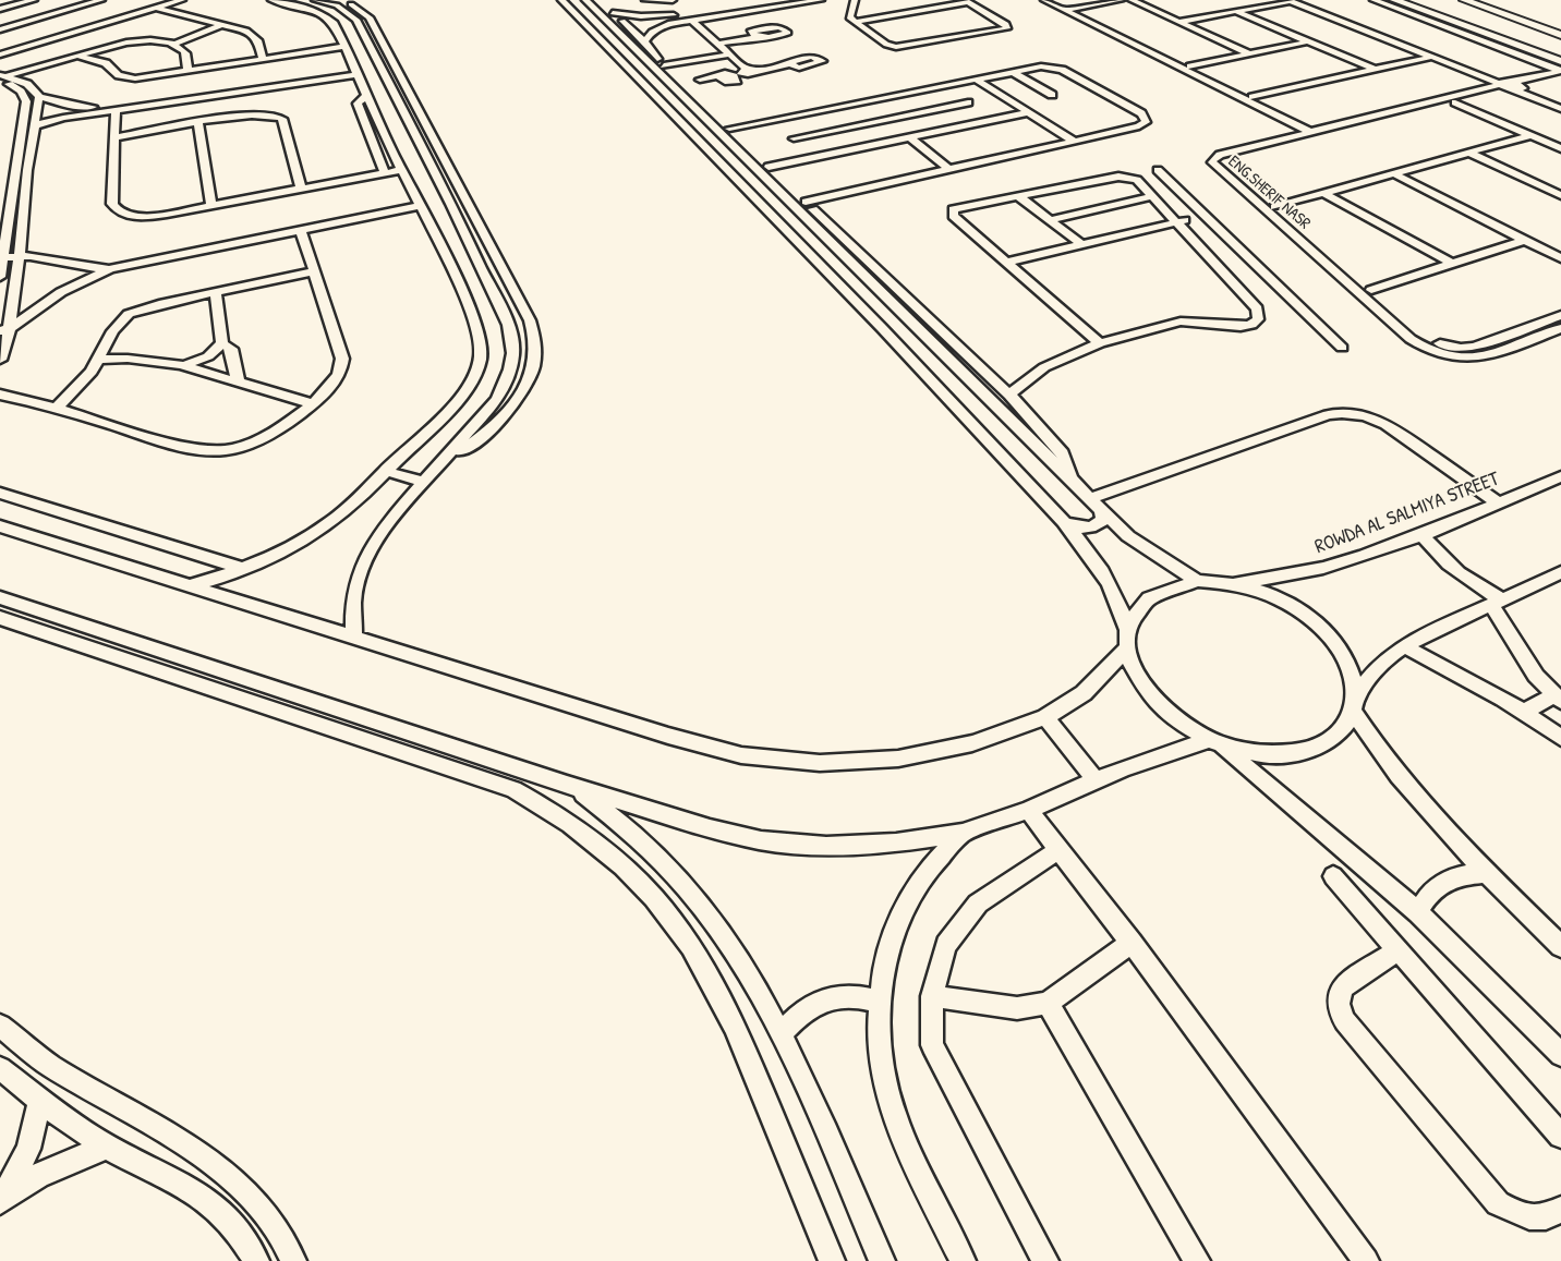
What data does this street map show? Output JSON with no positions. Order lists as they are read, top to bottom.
{
  "streets": {
    "street": ["ENG.SHERIF NASR", "ROWDA AL SALMIYA STREET"]
  }
}
